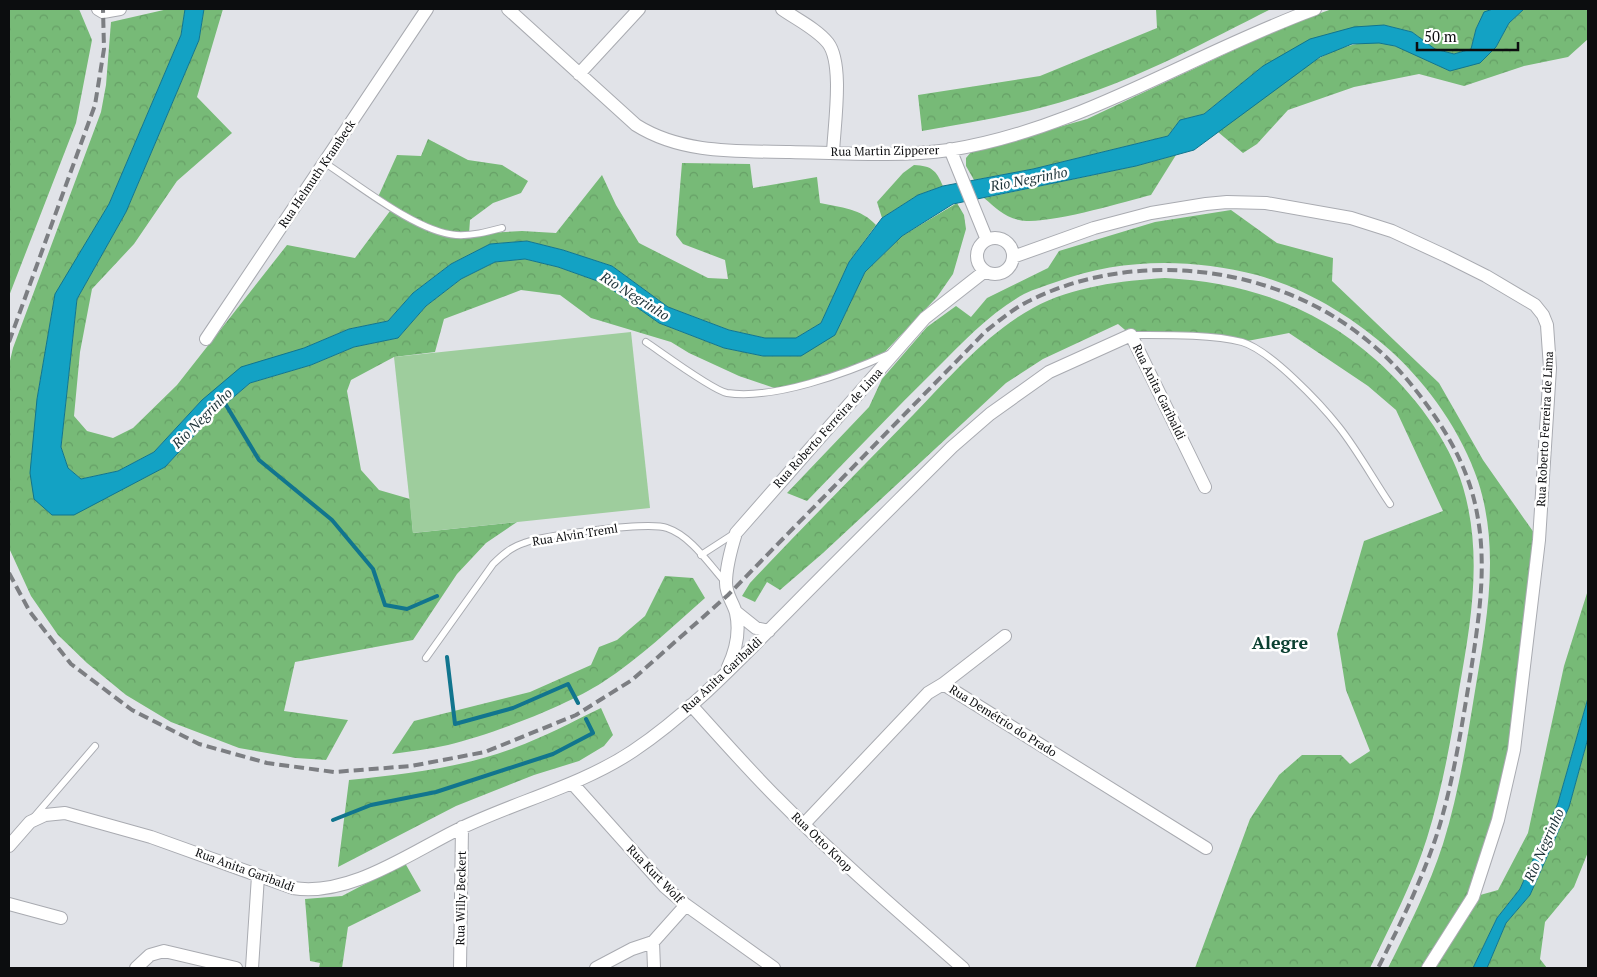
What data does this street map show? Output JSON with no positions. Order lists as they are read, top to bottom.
{
  "streets": {
    "street": [
      "Rua Martin Zipperer",
      "Rua Helmuth Krambeck",
      "Rua Anita Garibaldi",
      "Rua Roberto Ferreira de Lima",
      "Rua Demétrio do Prado",
      "Rua Otto Knop",
      "Rua Kurt Wolf",
      "Rua Willy Beckert"
    ],
    "lane": ["Rua Alvin Treml"]
  },
  "crossings": [
    ["Rua Anita Garibaldi", "Rua Roberto Ferreira de Lima"],
    ["Rua Anita Garibaldi", "Rua Otto Knop"],
    ["Rua Anita Garibaldi", "Rua Kurt Wolf"],
    ["Rua Anita Garibaldi", "Rua Willy Beckert"],
    ["Rua Roberto Ferreira de Lima", "Rua Alvin Treml"],
    ["Rua Demétrio do Prado", "Rua Otto Knop"]
  ],
  "districts": ["Alegre"],
  "water": ["Rio Negrinho"],
  "scale_bar": "50 m"
}
